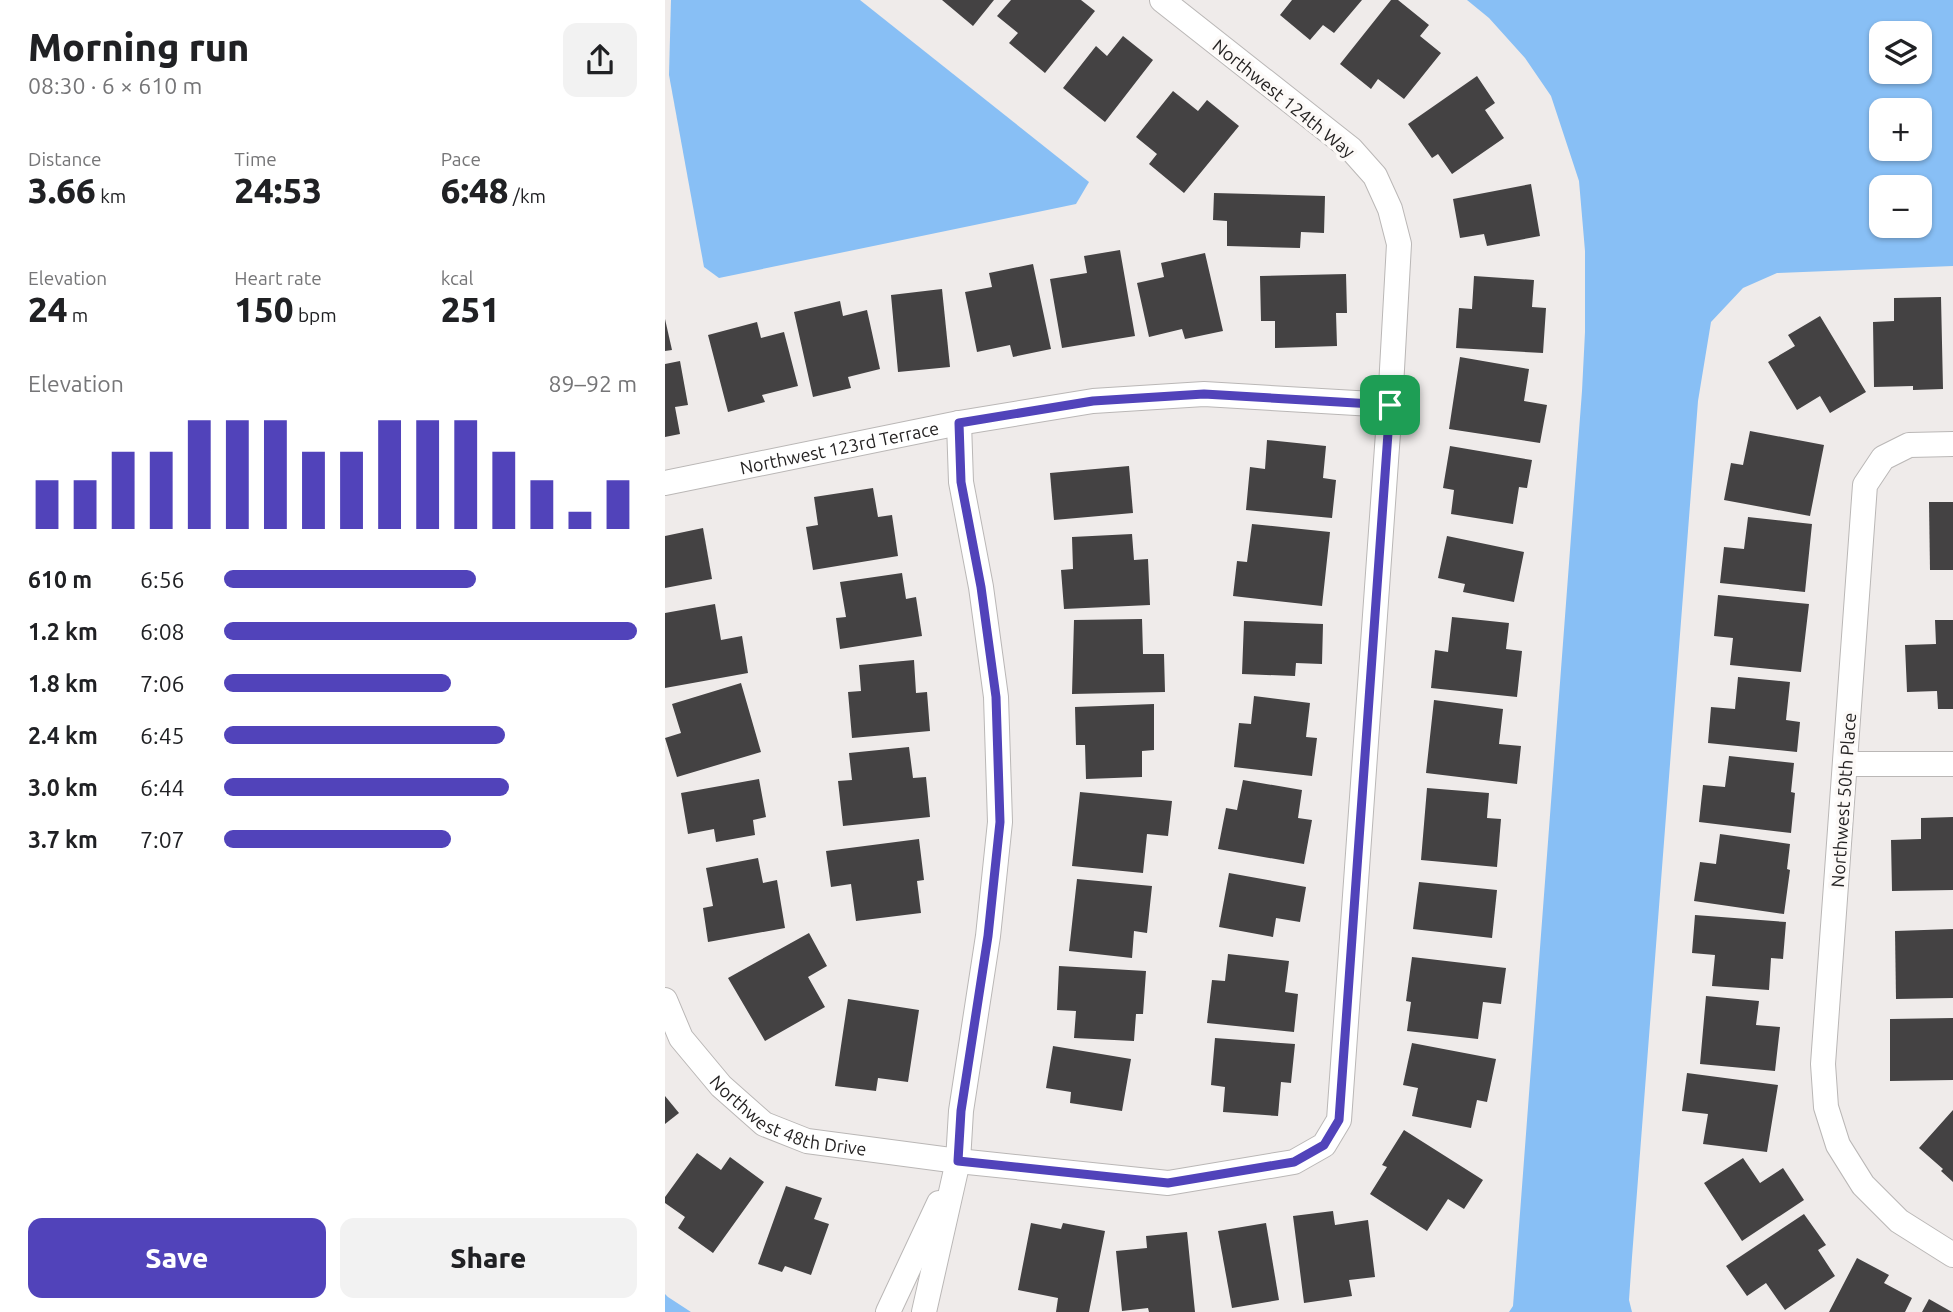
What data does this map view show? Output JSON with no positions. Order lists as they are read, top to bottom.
{
  "streets": {
    "street": [
      "Northwest 124th Way",
      "Northwest 123rd Terrace",
      "Northwest 50th Place",
      "Northwest 48th Drive"
    ]
  },
  "crossings": [
    ["Northwest 124th Way", "Northwest 123rd Terrace"],
    ["Northwest 124th Way", "Northwest 48th Drive"],
    ["Northwest 123rd Terrace", "Northwest 48th Drive"]
  ],
  "page": {
    "heading": ["Morning run", "08:30 · 6 × 610 m"],
    "map_buttons": ["+", "−"],
    "stats": [
      ["Distance", "3.66 km"],
      ["Time", "24:53"],
      ["Pace", "6:48 /km"],
      ["Elevation", "24 m"],
      ["Heart rate", "150 bpm"],
      ["kcal", "251"]
    ],
    "chart": ["Elevation", "89–92 m"],
    "list": [
      {
        "name": "610 m",
        "note": "6:56"
      },
      {
        "name": "1.2 km",
        "note": "6:08"
      },
      {
        "name": "1.8 km",
        "note": "7:06"
      },
      {
        "name": "2.4 km",
        "note": "6:45"
      },
      {
        "name": "3.0 km",
        "note": "6:44"
      },
      {
        "name": "3.7 km",
        "note": "7:07"
      }
    ],
    "buttons": ["Save", "Share"]
  }
}
